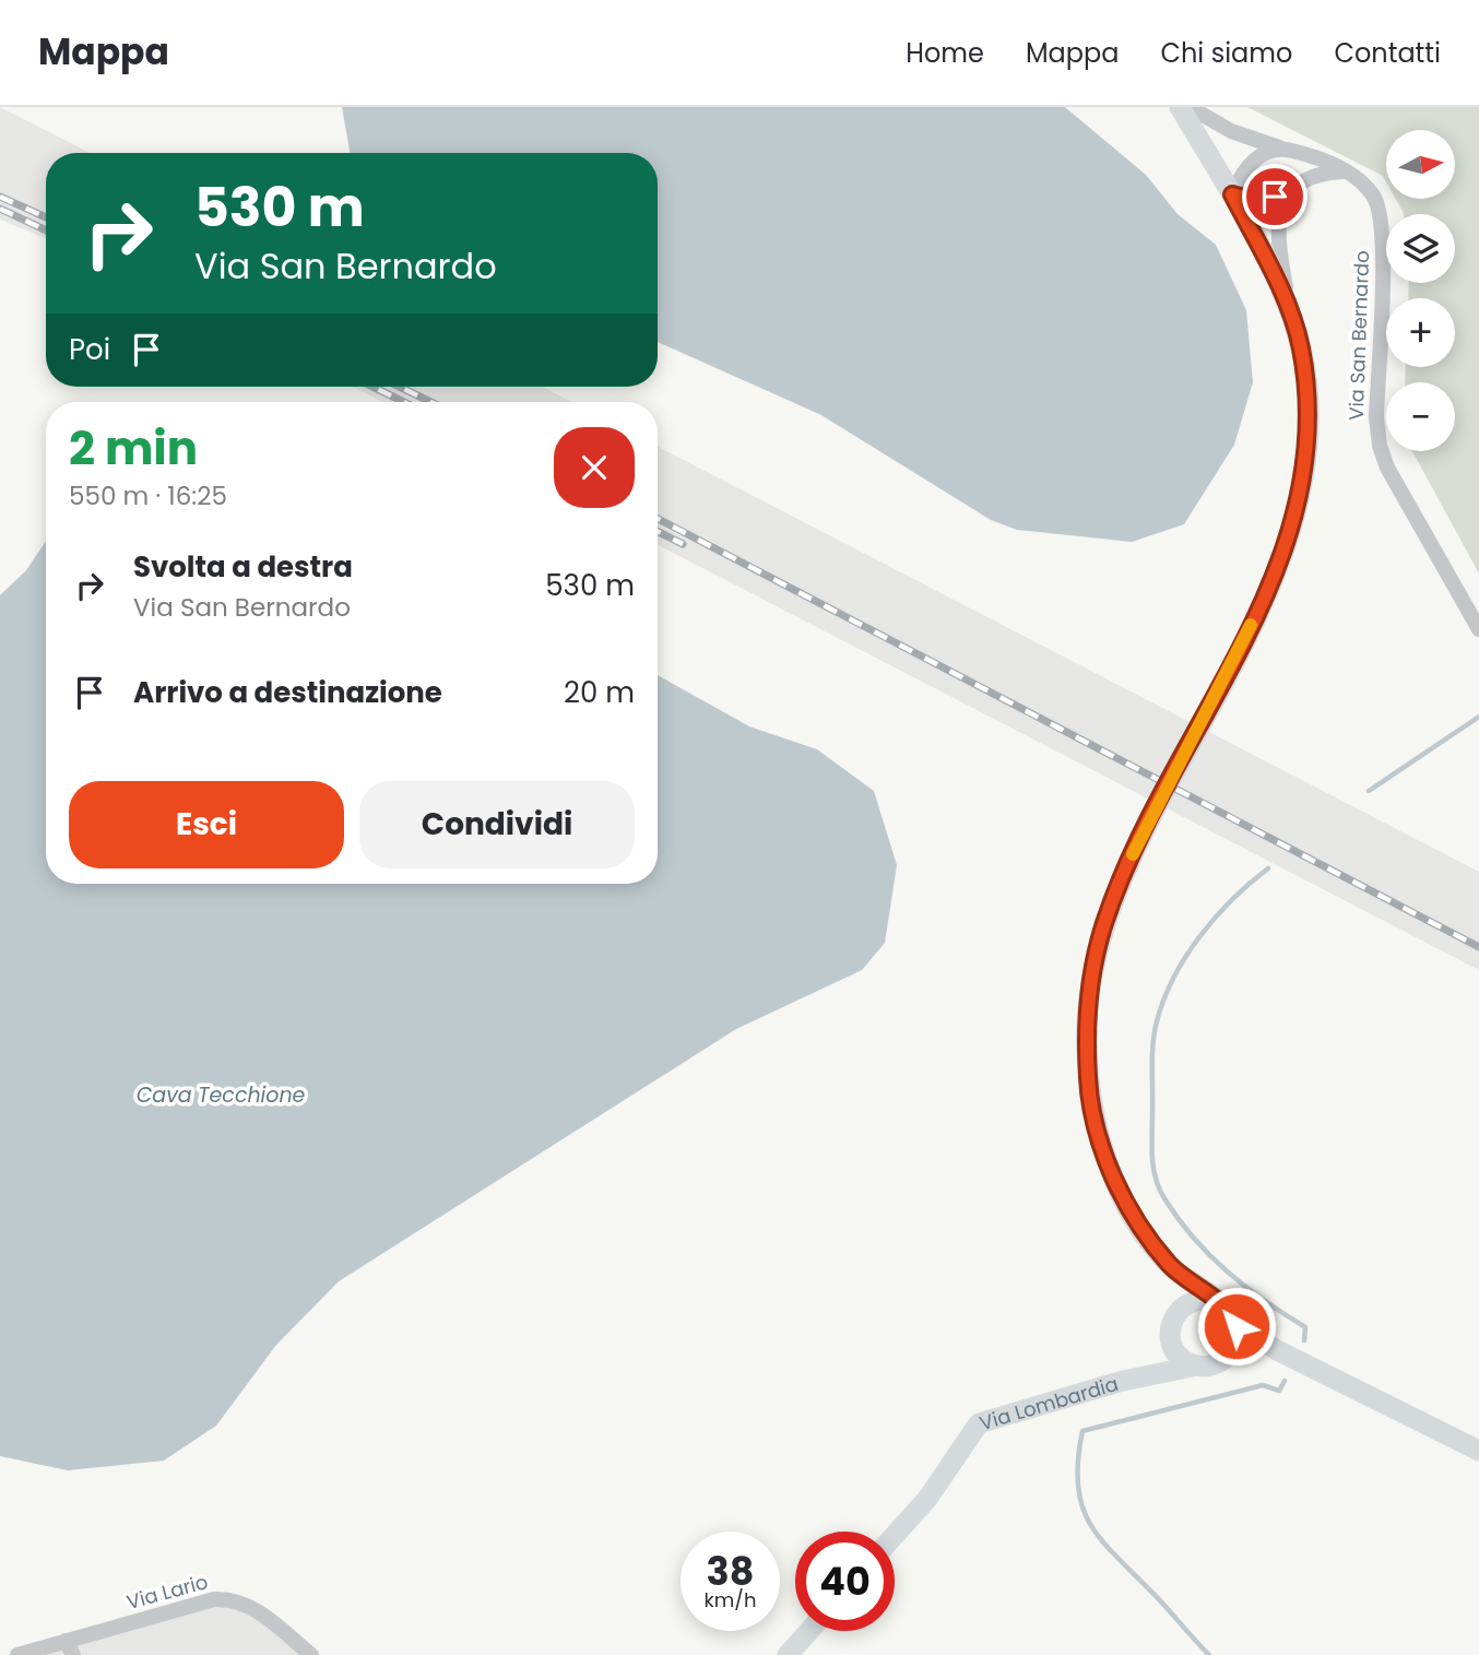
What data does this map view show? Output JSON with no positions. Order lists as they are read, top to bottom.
{
  "streets": {
    "street": ["Via San Bernardo", "Via Lombardia", "Via Lario"]
  },
  "water": ["Cava Tecchione"],
  "north": "right",
  "page": {
    "header": "Mappa",
    "nav": [
      "Home",
      "Mappa",
      "Chi siamo",
      "Contatti"
    ],
    "map_buttons": ["+", "−"],
    "turn": ["530 m", "Via San Bernardo"],
    "then": "Poi",
    "heading": ["2 min", "550 m · 16:25"],
    "list": [
      {
        "name": "Svolta a destra",
        "note": "Via San Bernardo",
        "value": "530 m"
      },
      {
        "name": "Arrivo a destinazione",
        "value": "20 m"
      }
    ],
    "buttons": ["Esci", "Condividi"],
    "speed": "38 km/h",
    "limit": "40"
  }
}
